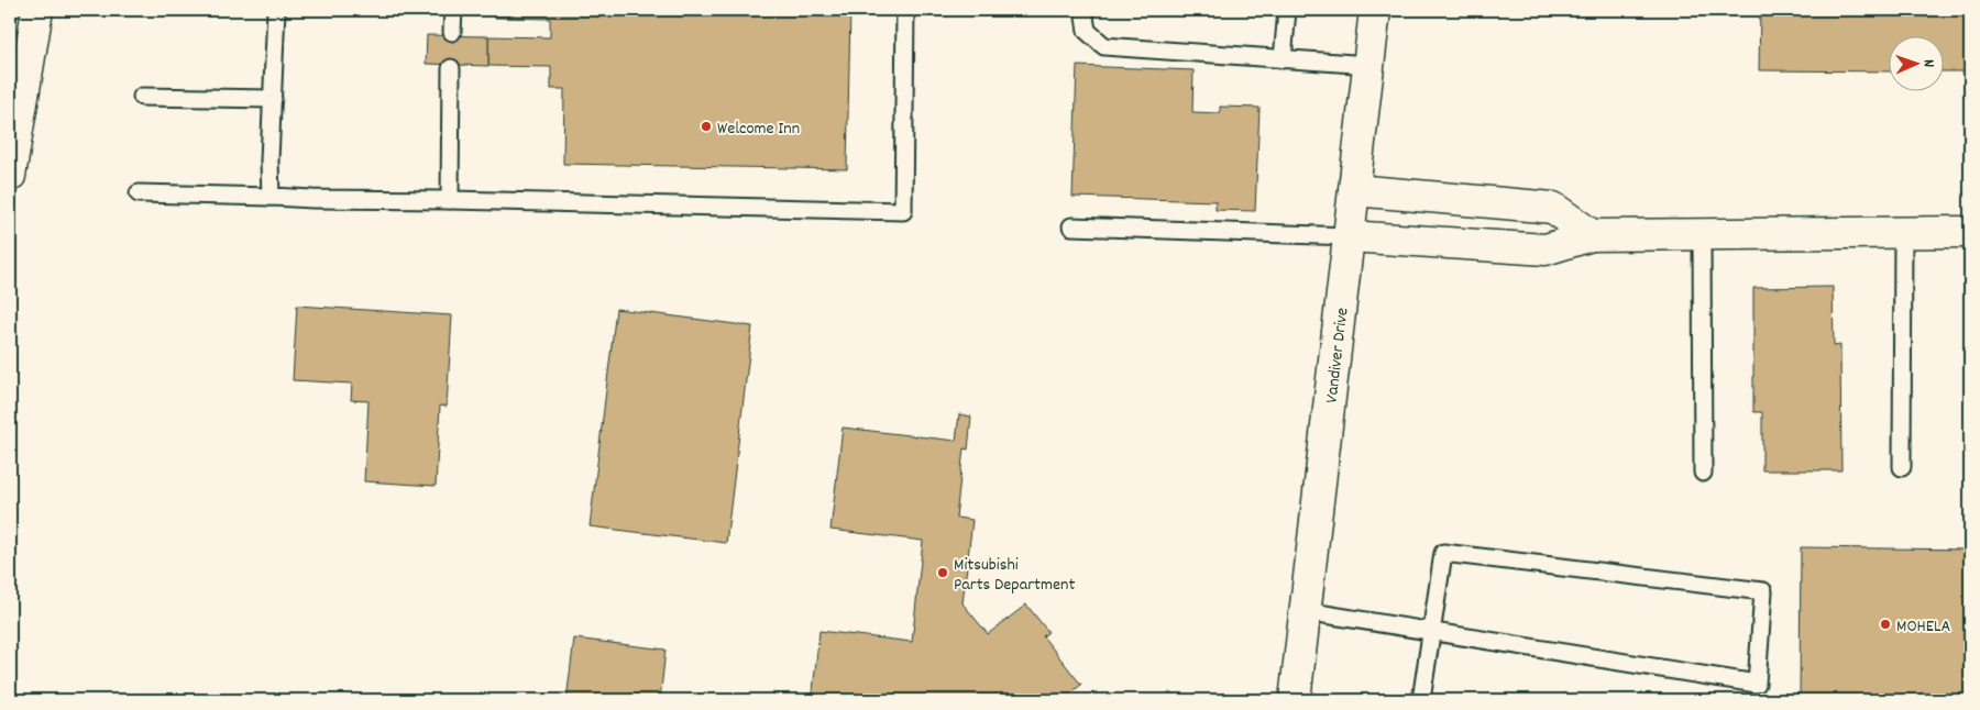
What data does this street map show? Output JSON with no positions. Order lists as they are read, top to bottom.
{
  "streets": {
    "main road": ["Vandiver Drive"]
  },
  "places": ["Welcome Inn", "Mitsubishi Parts Department", "MOHELA"],
  "north": "right"
}
